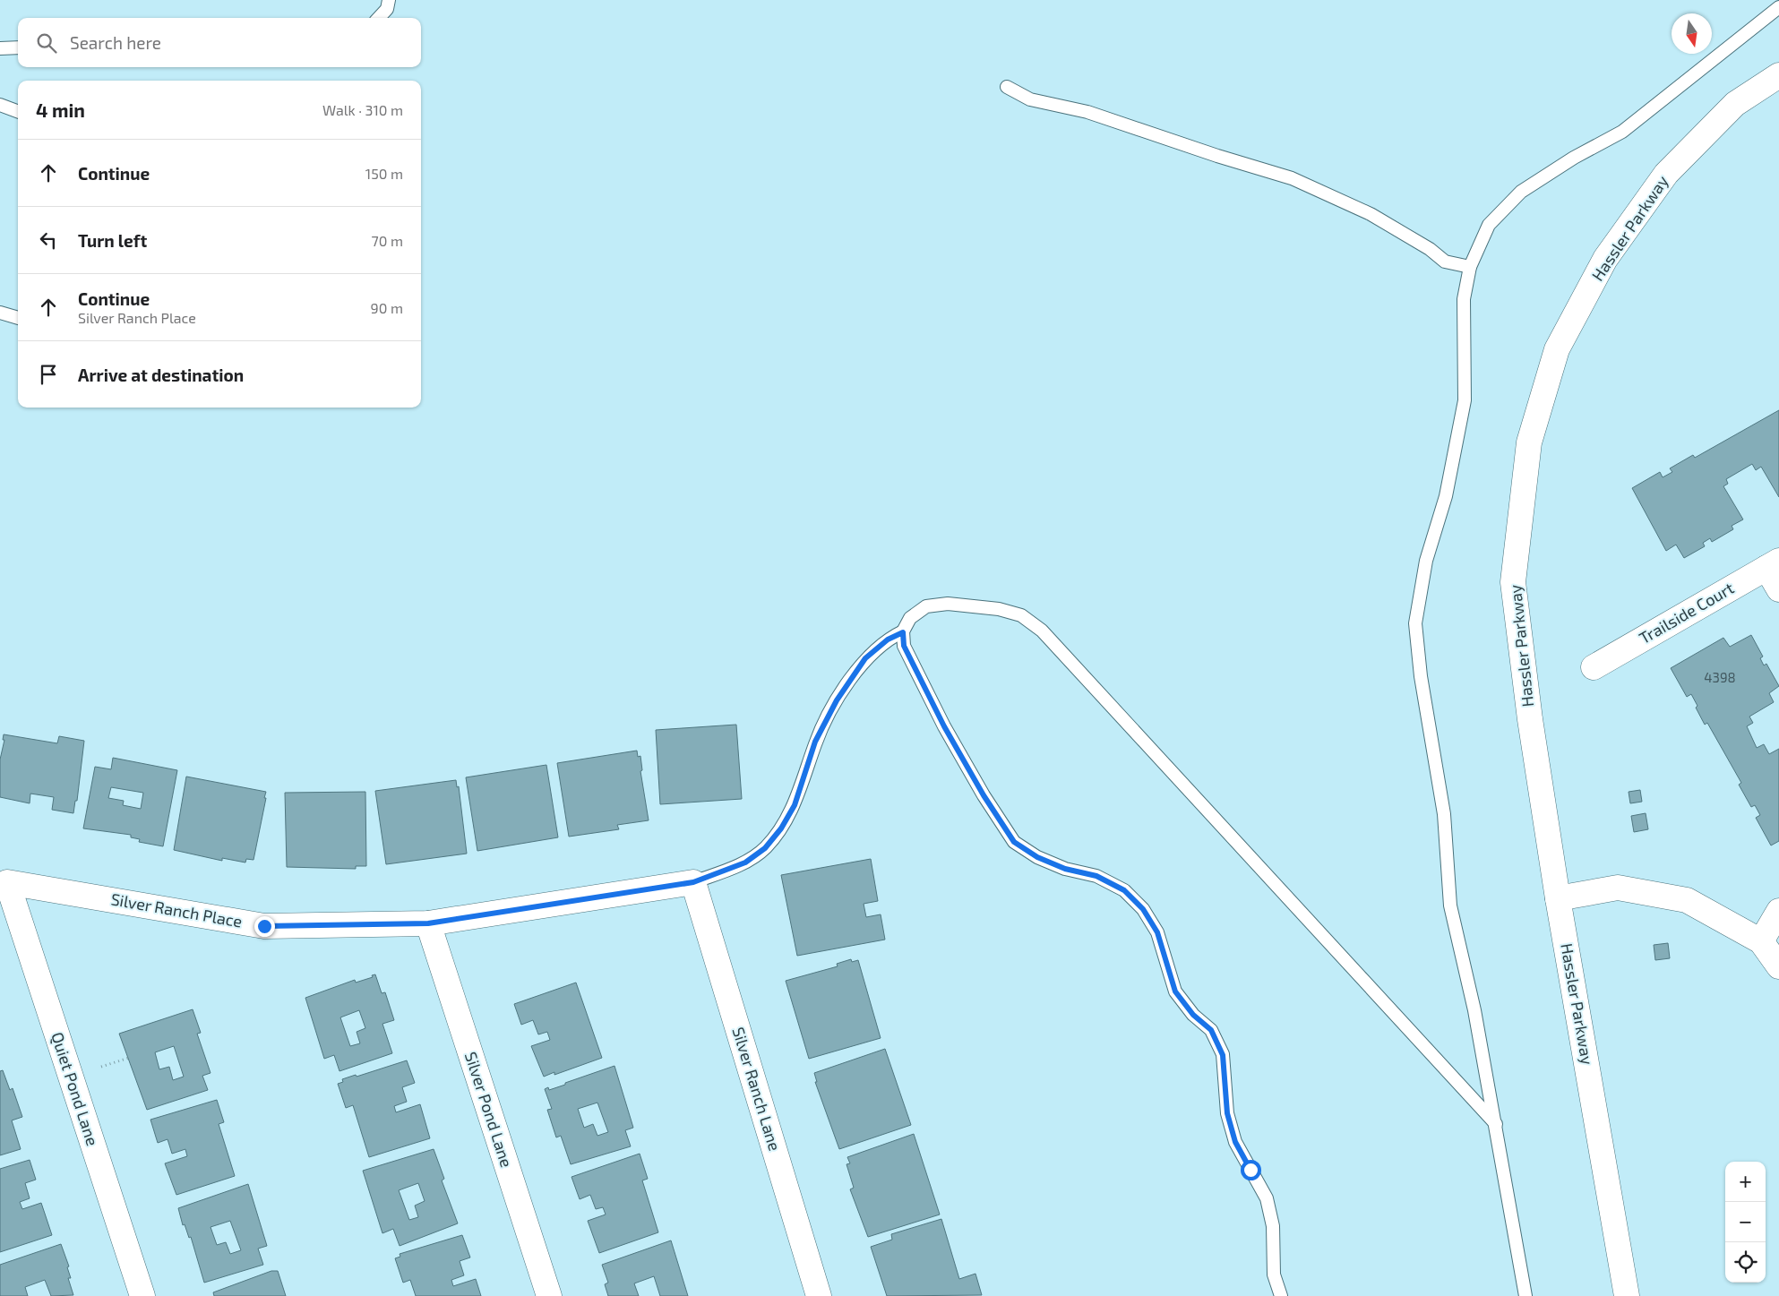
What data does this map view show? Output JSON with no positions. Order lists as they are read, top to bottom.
{
  "streets": {
    "street": [
      "Hassler Parkway",
      "Trailside Court",
      "Silver Ranch Place",
      "Quiet Pond Lane",
      "Silver Ranch Lane",
      "Silver Pond Lane"
    ]
  },
  "crossings": [
    ["Silver Ranch Place", "Quiet Pond Lane"],
    ["Silver Ranch Place", "Silver Ranch Lane"],
    ["Silver Ranch Place", "Silver Pond Lane"]
  ],
  "house_numbers": ["4398"],
  "north": "bottom",
  "page": {
    "search": "Search here",
    "heading": ["4 min", "Walk · 310 m"],
    "list": [
      ["Continue", "150 m"],
      ["Turn left", "70 m"],
      ["Continue", "Silver Ranch Place", "90 m"],
      "Arrive at destination"
    ],
    "map_buttons": ["+", "−"]
  }
}
